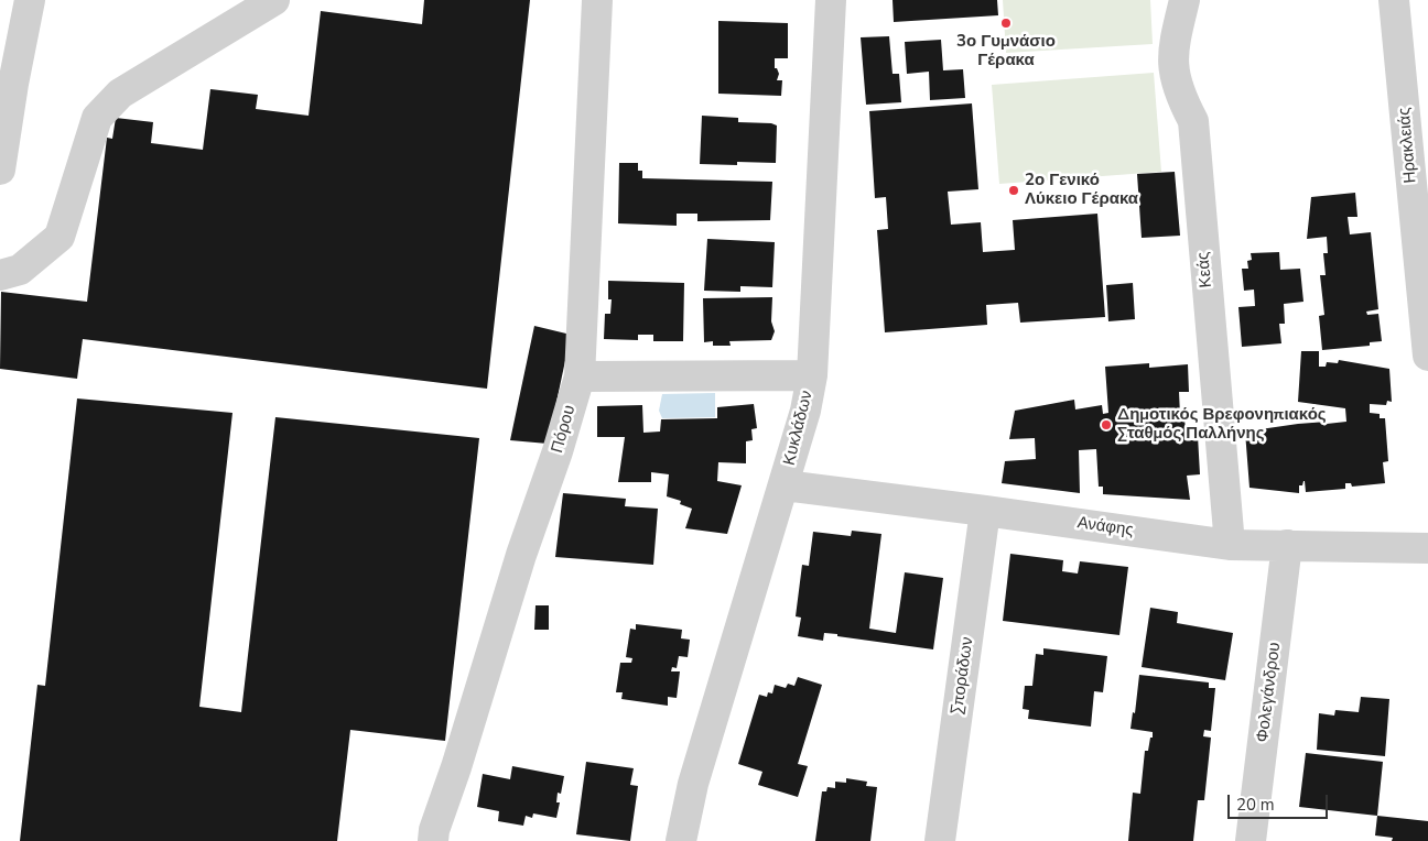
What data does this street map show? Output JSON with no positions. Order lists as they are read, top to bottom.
{
  "streets": {
    "street": [
      "Ηρακλειάς",
      "Κεάς",
      "Κυκλάδων",
      "Πόρου",
      "Ανάφης",
      "Σποράδων",
      "Φολεγάνδρου"
    ]
  },
  "crossings": [
    ["Κεάς", "Ανάφης"],
    ["Κυκλάδων", "Ανάφης"],
    ["Ανάφης", "Σποράδων"],
    ["Ανάφης", "Φολεγάνδρου"]
  ],
  "places": ["3ο Γυμνάσιο Γέρακα", "2ο Γενικό Λύκειο Γέρακα", "Δημοτικός Βρεφονηπιακός Σταθμός Παλλήνης"],
  "scale_bar": "20 m"
}
